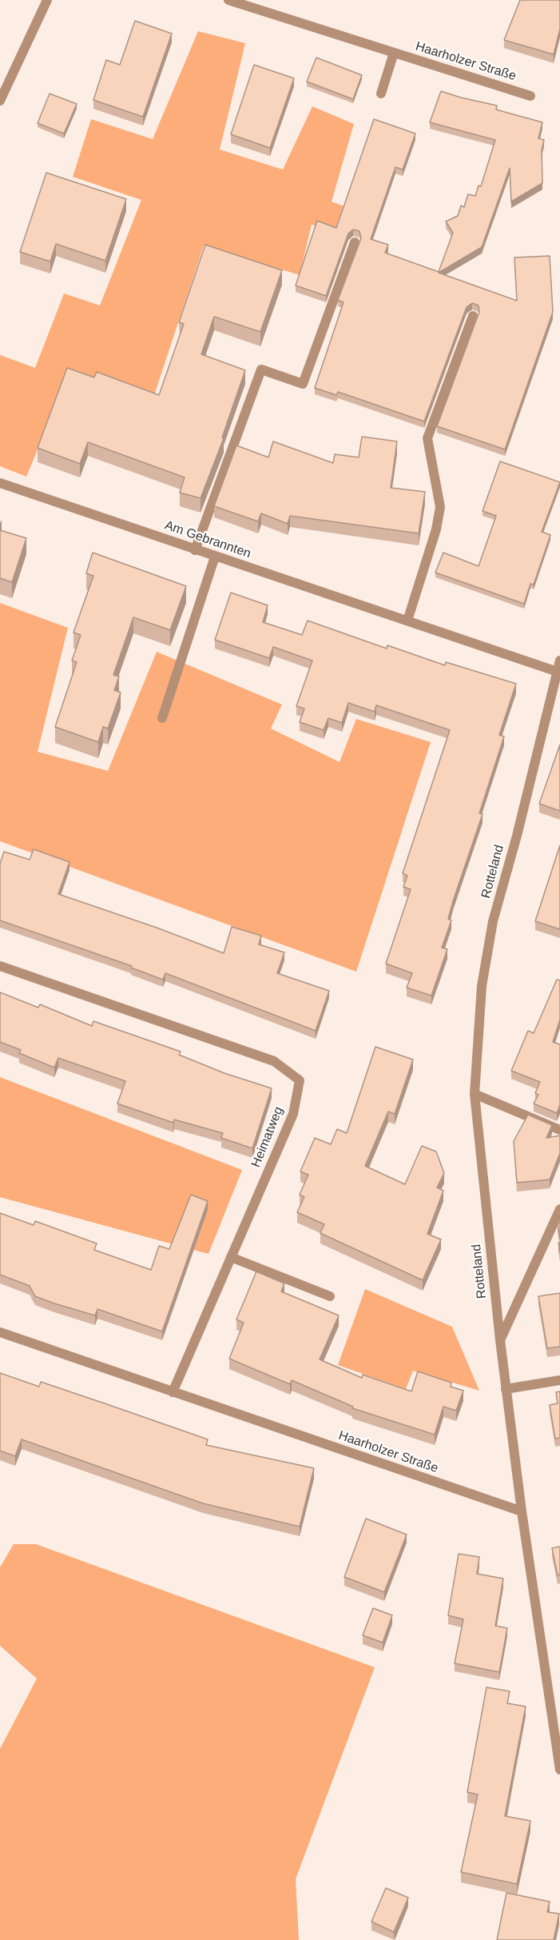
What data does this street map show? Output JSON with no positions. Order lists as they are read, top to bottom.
{
  "streets": {
    "street": [
      "Haarholzer Straße",
      "Am Gebrannten",
      "Rotteland",
      "Heimatweg"
    ]
  },
  "crossings": [
    ["Haarholzer Straße", "Rotteland"],
    ["Haarholzer Straße", "Heimatweg"],
    ["Am Gebrannten", "Rotteland"]
  ]
}
